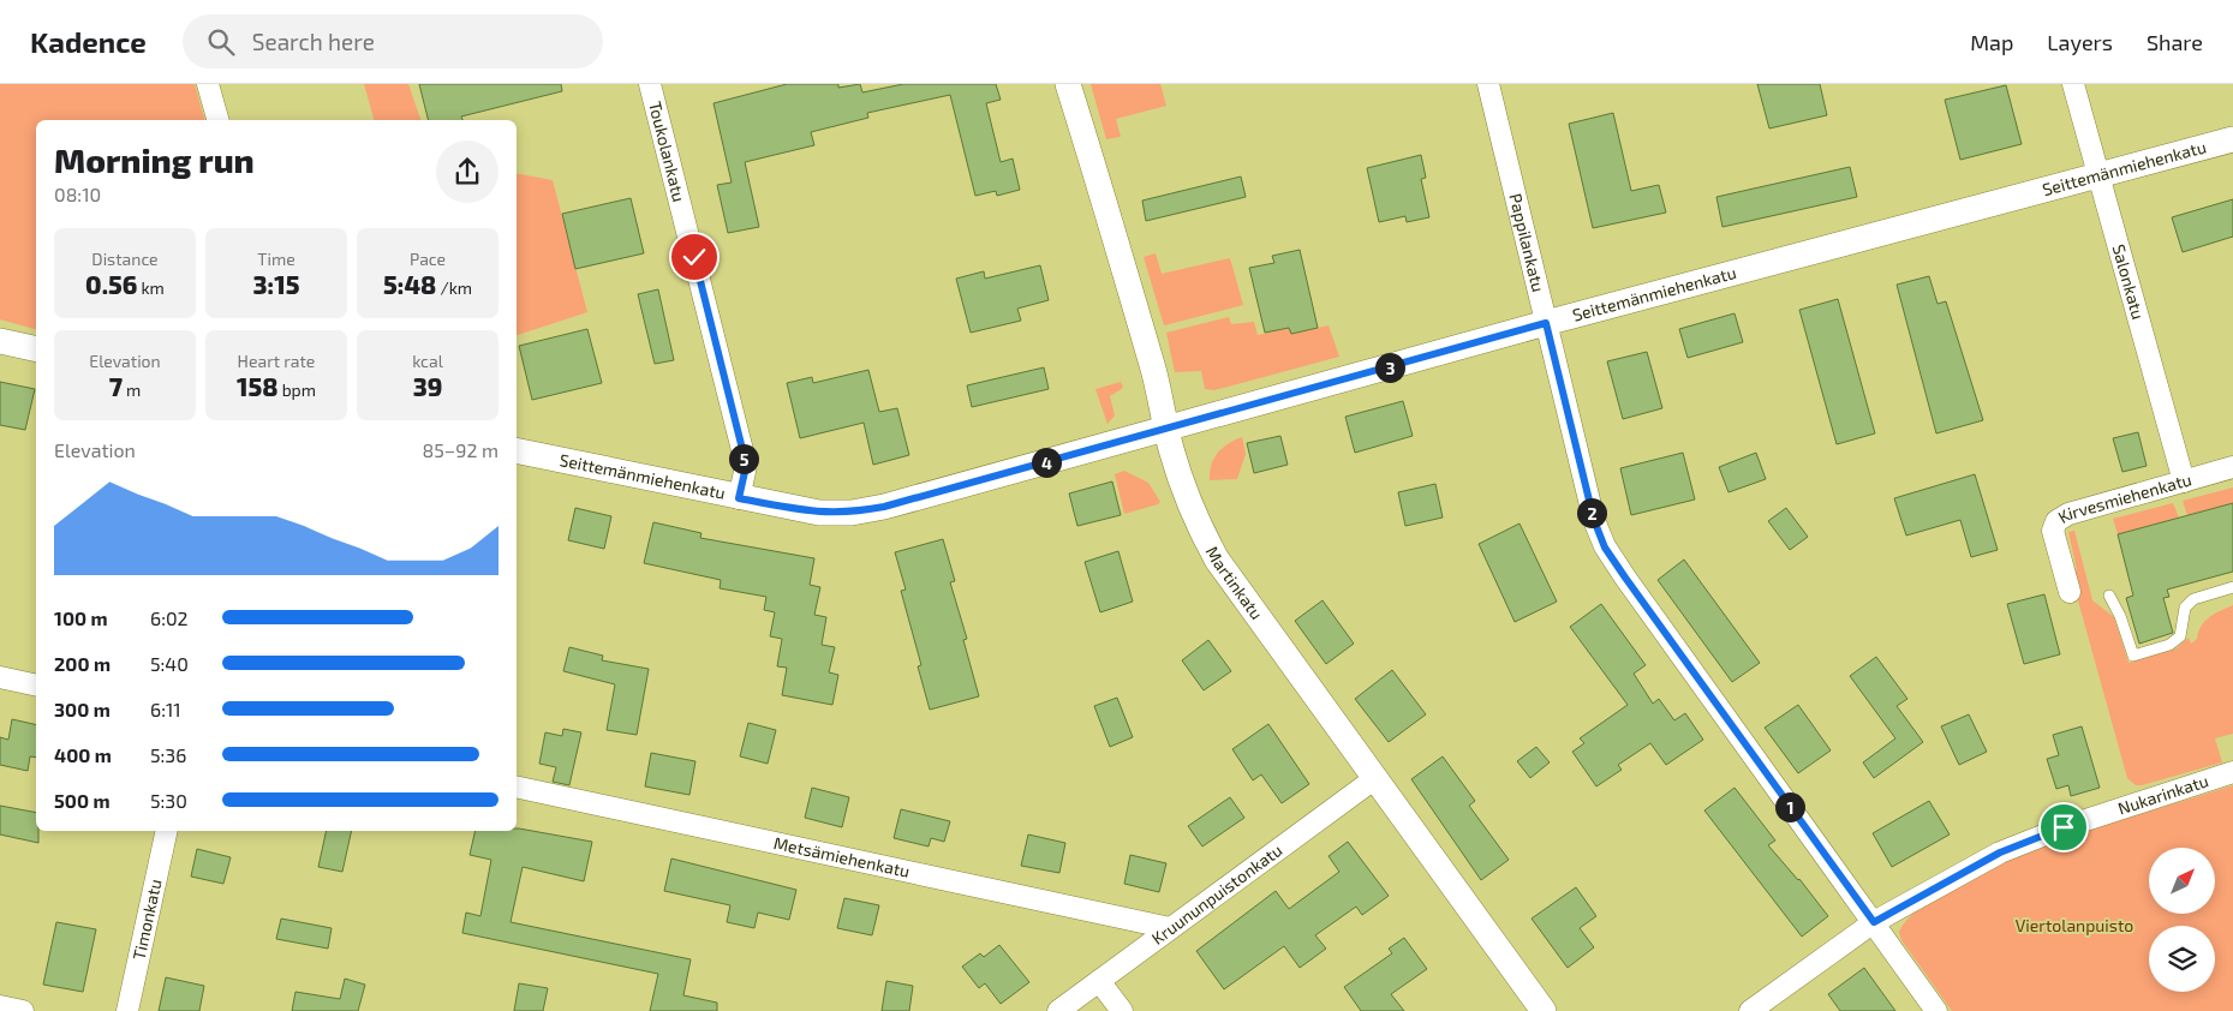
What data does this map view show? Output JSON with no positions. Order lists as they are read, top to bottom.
{
  "streets": {
    "street": [
      "Toukolankatu",
      "Seittemänmiehenkatu",
      "Pappilankatu",
      "Salonkatu",
      "Kirvesmiehenkatu",
      "Martinkatu",
      "Nukarinkatu",
      "Metsämiehenkatu",
      "Kruununpuistonkatu",
      "Timonkatu"
    ]
  },
  "crossings": [
    ["Toukolankatu", "Seittemänmiehenkatu"],
    ["Seittemänmiehenkatu", "Pappilankatu"],
    ["Seittemänmiehenkatu", "Salonkatu"],
    ["Seittemänmiehenkatu", "Martinkatu"],
    ["Pappilankatu", "Nukarinkatu"],
    ["Salonkatu", "Kirvesmiehenkatu"],
    ["Martinkatu", "Kruununpuistonkatu"],
    ["Metsämiehenkatu", "Kruununpuistonkatu"]
  ],
  "parks": ["Viertolanpuisto"],
  "north": "top right",
  "page": {
    "header": "Kadence",
    "search": "Search here",
    "nav": ["Map", "Layers", "Share"],
    "heading": ["Morning run", "08:10"],
    "stats": [
      ["Distance", "0.56 km"],
      ["Time", "3:15"],
      ["Pace", "5:48 /km"],
      ["Elevation", "7 m"],
      ["Heart rate", "158 bpm"],
      ["kcal", "39"]
    ],
    "pins": [
      "3",
      "5",
      "4",
      "2",
      "1"
    ],
    "chart": ["Elevation", "85–92 m"],
    "list": [
      {
        "name": "100 m",
        "note": "6:02"
      },
      {
        "name": "200 m",
        "note": "5:40"
      },
      {
        "name": "300 m",
        "note": "6:11"
      },
      {
        "name": "400 m",
        "note": "5:36"
      },
      {
        "name": "500 m",
        "note": "5:30"
      }
    ]
  }
}
